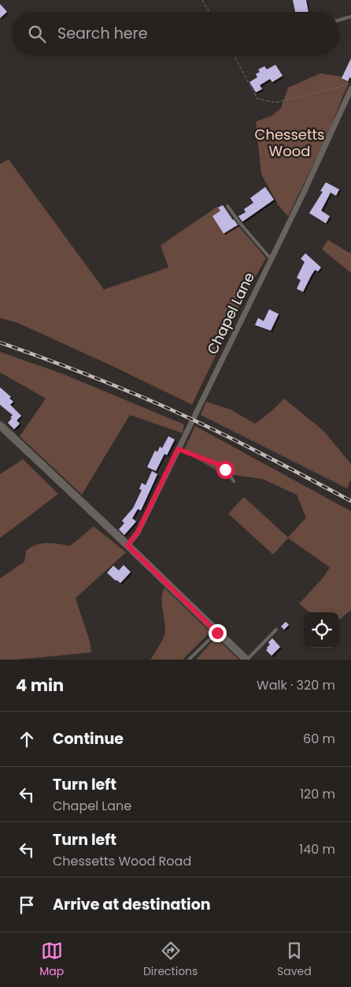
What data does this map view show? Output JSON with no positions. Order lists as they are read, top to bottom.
{
  "streets": {
    "street": ["Chapel Lane"]
  },
  "parks": ["Chessetts Wood"],
  "page": {
    "search": "Search here",
    "heading": ["4 min", "Walk · 320 m"],
    "list": [
      ["Continue", "60 m"],
      ["Turn left", "Chapel Lane", "120 m"],
      ["Turn left", "Chessetts Wood Road", "140 m"],
      "Arrive at destination"
    ],
    "nav": ["Map", "Directions", "Saved"]
  }
}
